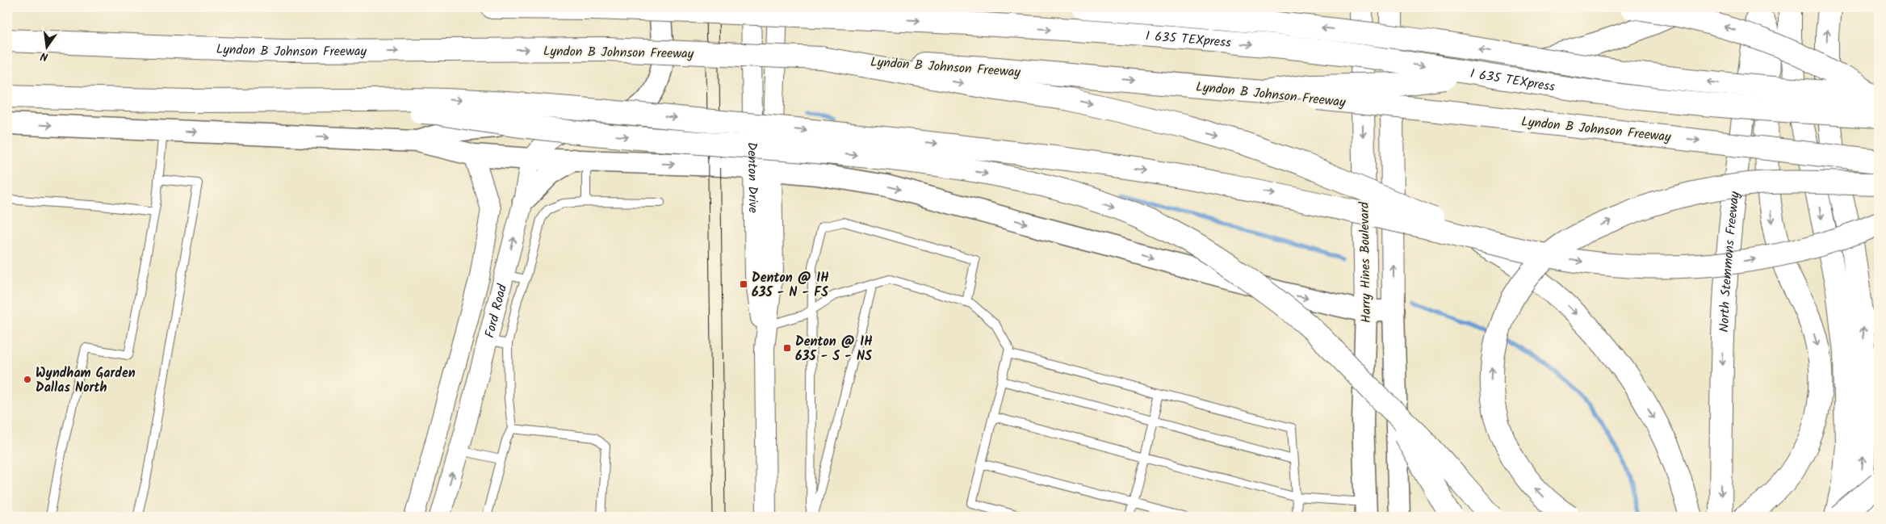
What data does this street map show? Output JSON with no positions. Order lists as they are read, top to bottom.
{
  "streets": {
    "main road": [
      "I 635 TEXpress",
      "Lyndon B Johnson Freeway",
      "North Stemmons Freeway",
      "Harry Hines Boulevard"
    ],
    "street": ["Denton Drive", "Ford Road"]
  },
  "places": {
    "transit": ["Denton @ IH 635 - N - FS", "Denton @ IH 635 - S - NS"],
    "other": ["Wyndham Garden Dallas North"]
  },
  "north": "bottom"
}
